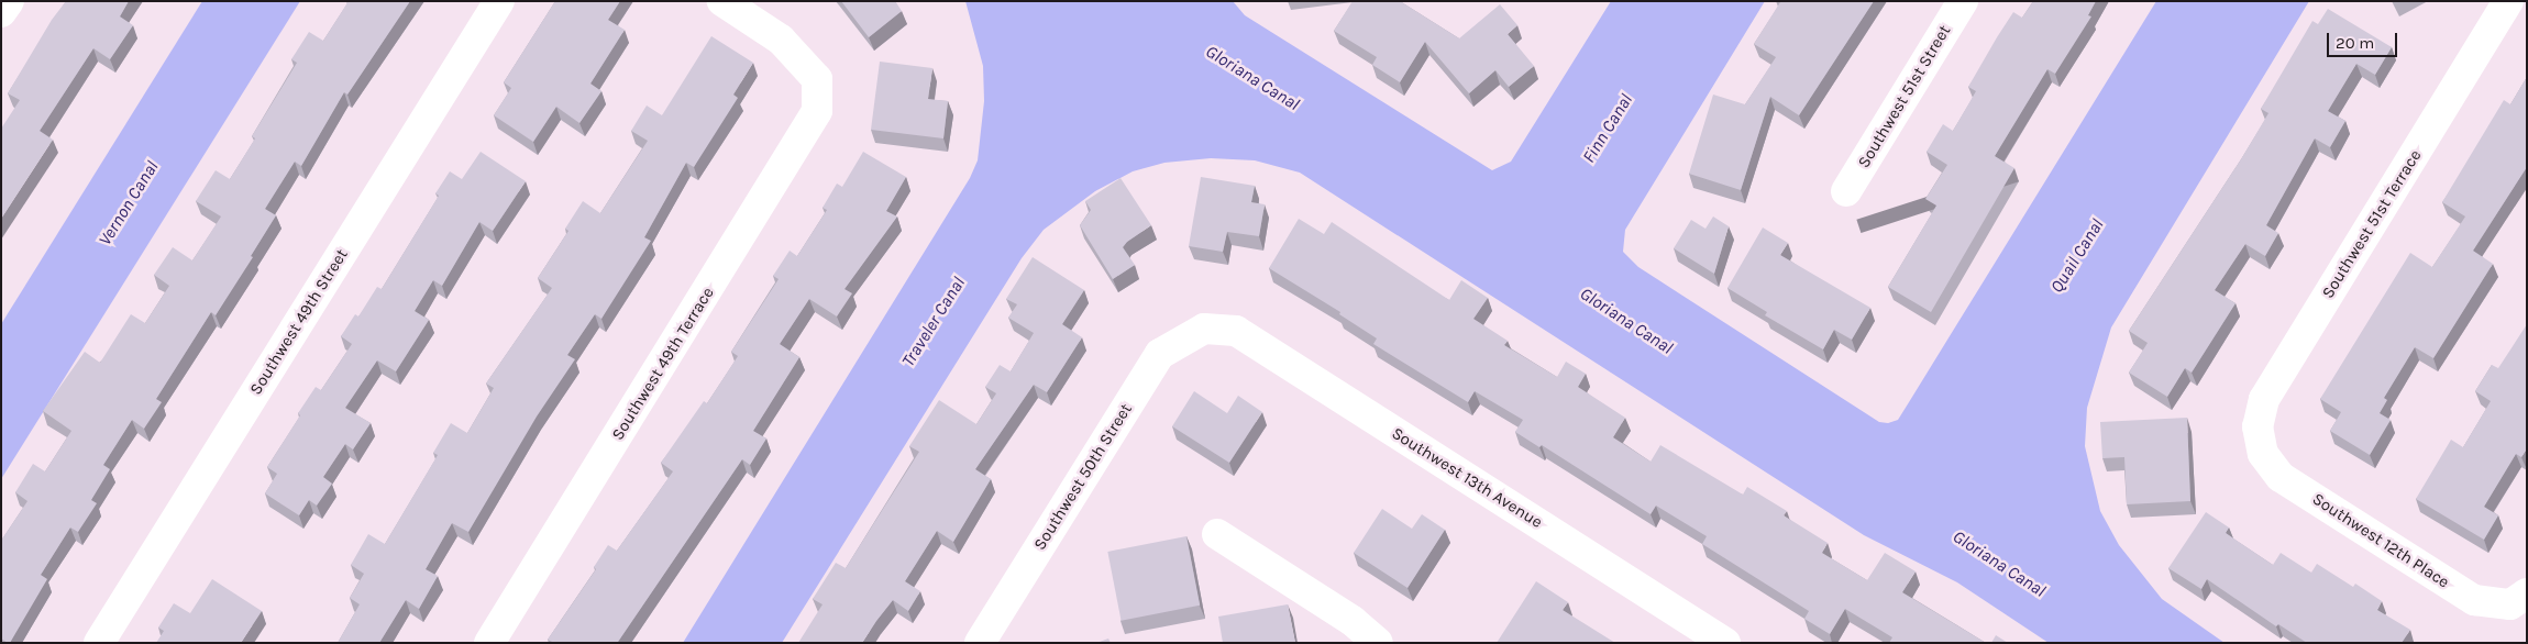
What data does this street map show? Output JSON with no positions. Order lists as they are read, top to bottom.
{
  "streets": {
    "street": [
      "Southwest 51st Street",
      "Southwest 51st Terrace",
      "Southwest 49th Street",
      "Southwest 49th Terrace",
      "Southwest 50th Street",
      "Southwest 13th Avenue",
      "Southwest 12th Place"
    ]
  },
  "crossings": [
    ["Southwest 51st Terrace", "Southwest 12th Place"],
    ["Southwest 50th Street", "Southwest 13th Avenue"]
  ],
  "water": [
    "Gloriana Canal",
    "Finn Canal",
    "Vernon Canal",
    "Quail Canal",
    "Traveler Canal"
  ],
  "scale_bar": "20 m"
}
